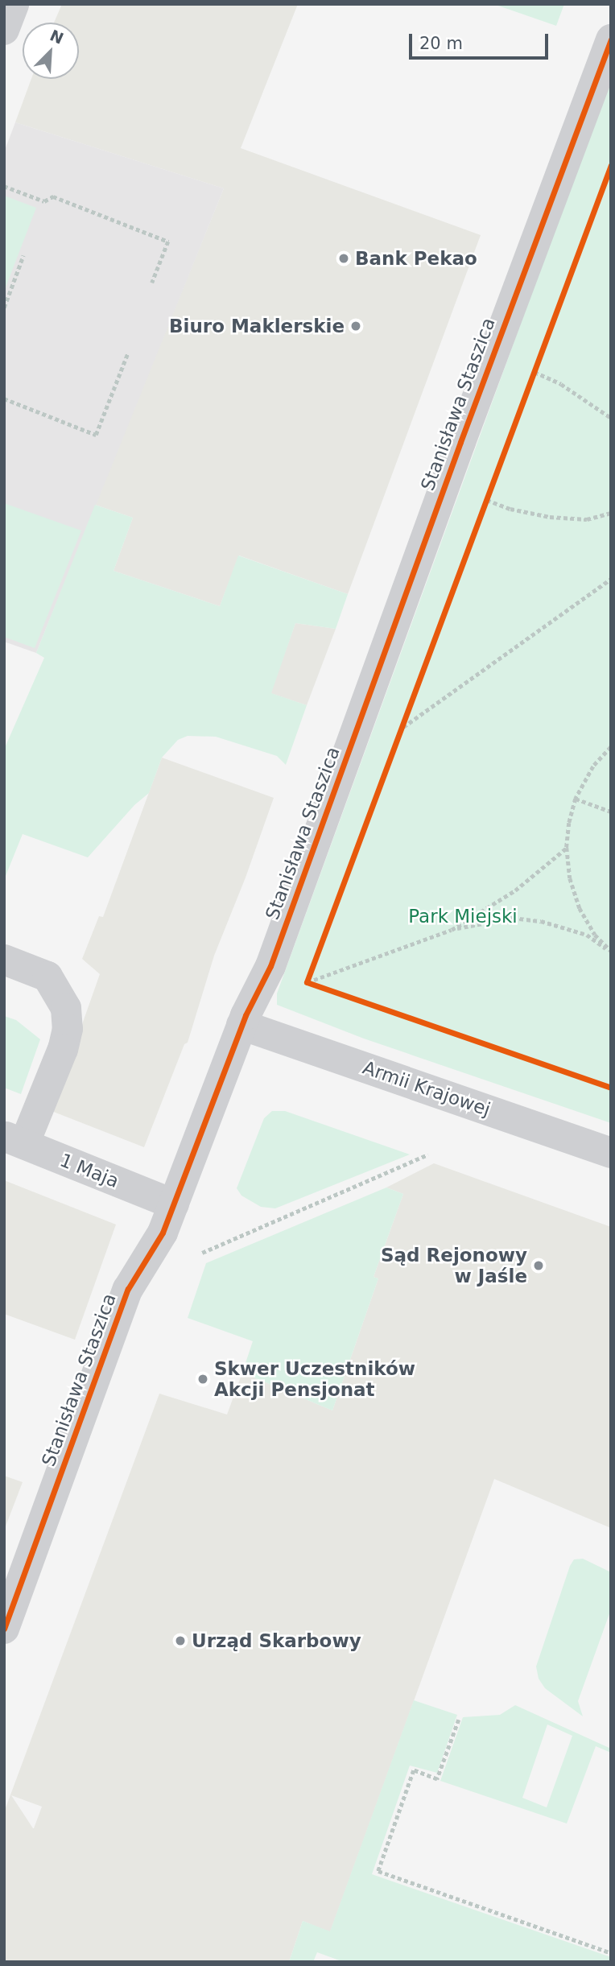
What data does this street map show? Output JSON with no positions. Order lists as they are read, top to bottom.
{
  "streets": {
    "street": ["Stanisława Staszica", "Armii Krajowej", "1 Maja"]
  },
  "crossings": [
    ["Stanisława Staszica", "Armii Krajowej"],
    ["Stanisława Staszica", "1 Maja"]
  ],
  "parks": ["Park Miejski"],
  "places": [
    "Bank Pekao",
    "Biuro Maklerskie",
    "Sąd Rejonowy w Jaśle",
    "Skwer Uczestników Akcji Pensjonat",
    "Urząd Skarbowy"
  ],
  "scale_bar": "20 m",
  "north": "top right"
}
